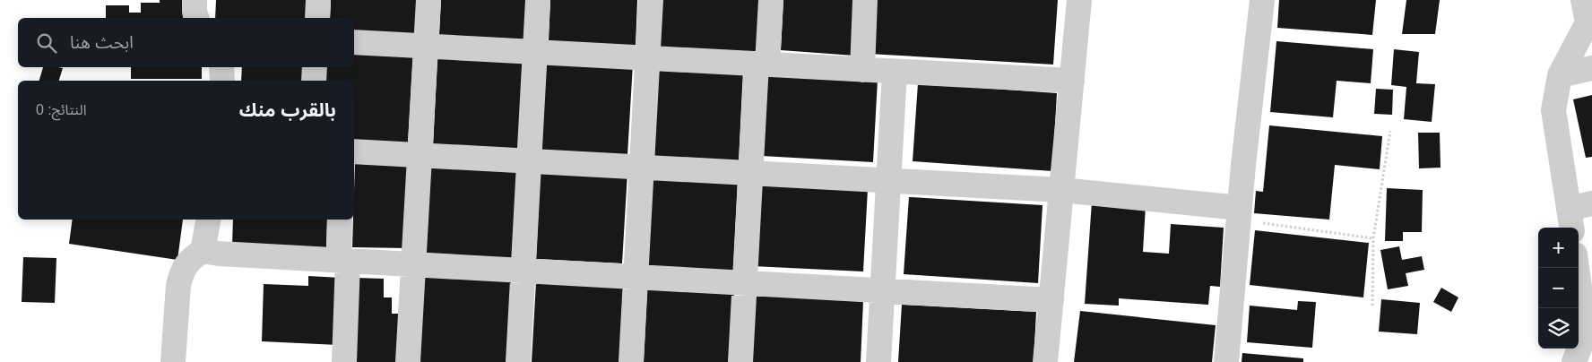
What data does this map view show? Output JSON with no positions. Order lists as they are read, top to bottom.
{
  "page": {
    "search": "ابحث هنا",
    "heading": ["بالقرب منك", "النتائج: 0"],
    "map_buttons": ["+", "−"]
  }
}
